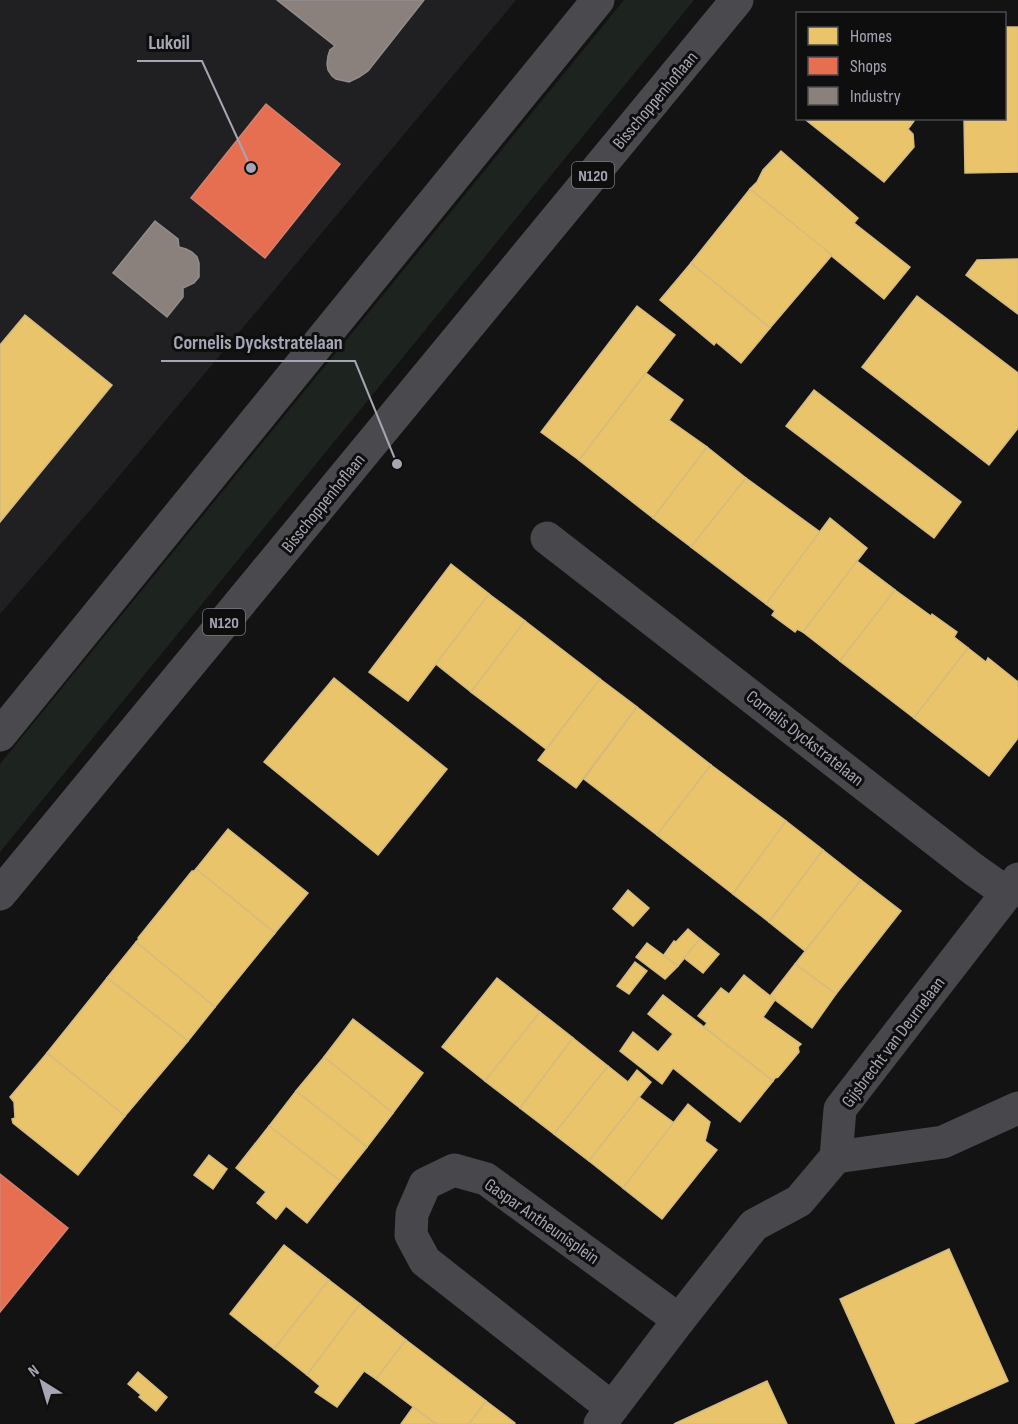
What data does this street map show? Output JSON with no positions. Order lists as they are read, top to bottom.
{
  "streets": {
    "main road": ["Bisschoppenhoflaan", "N120"],
    "street": ["Cornelis Dyckstratelaan", "Gijsbrecht van Deurnelaan", "Gaspar Antheunisplein"]
  },
  "crossings": [
    ["Cornelis Dyckstratelaan", "Gijsbrecht van Deurnelaan"]
  ],
  "places": ["Lukoil", "Cornelis Dyckstratelaan"],
  "legend": ["Homes", "Shops", "Industry"],
  "north": "top left"
}
